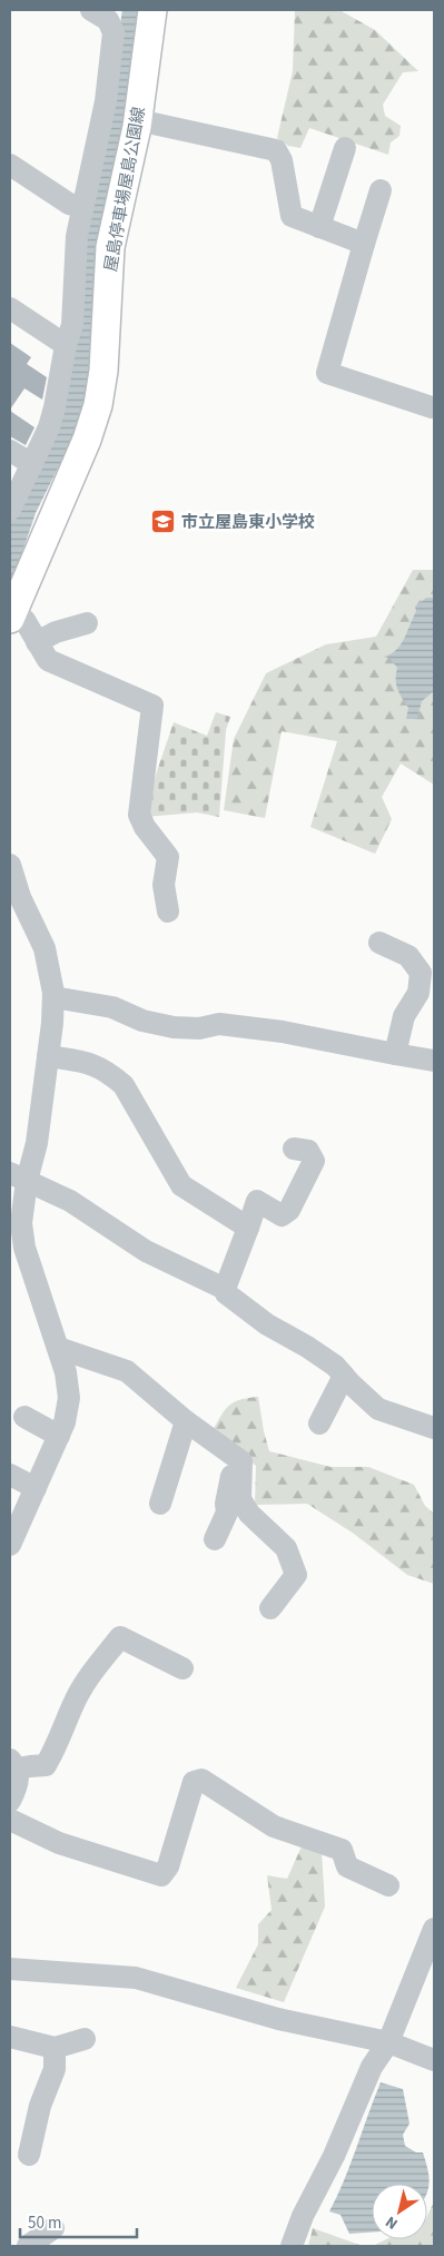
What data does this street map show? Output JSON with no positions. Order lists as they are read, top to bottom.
{
  "streets": {
    "main road": ["屋島停車場屋島公園線"]
  },
  "places": {
    "school or university": ["市立屋島東小学校"]
  },
  "scale_bar": "50 m",
  "north": "bottom left"
}
